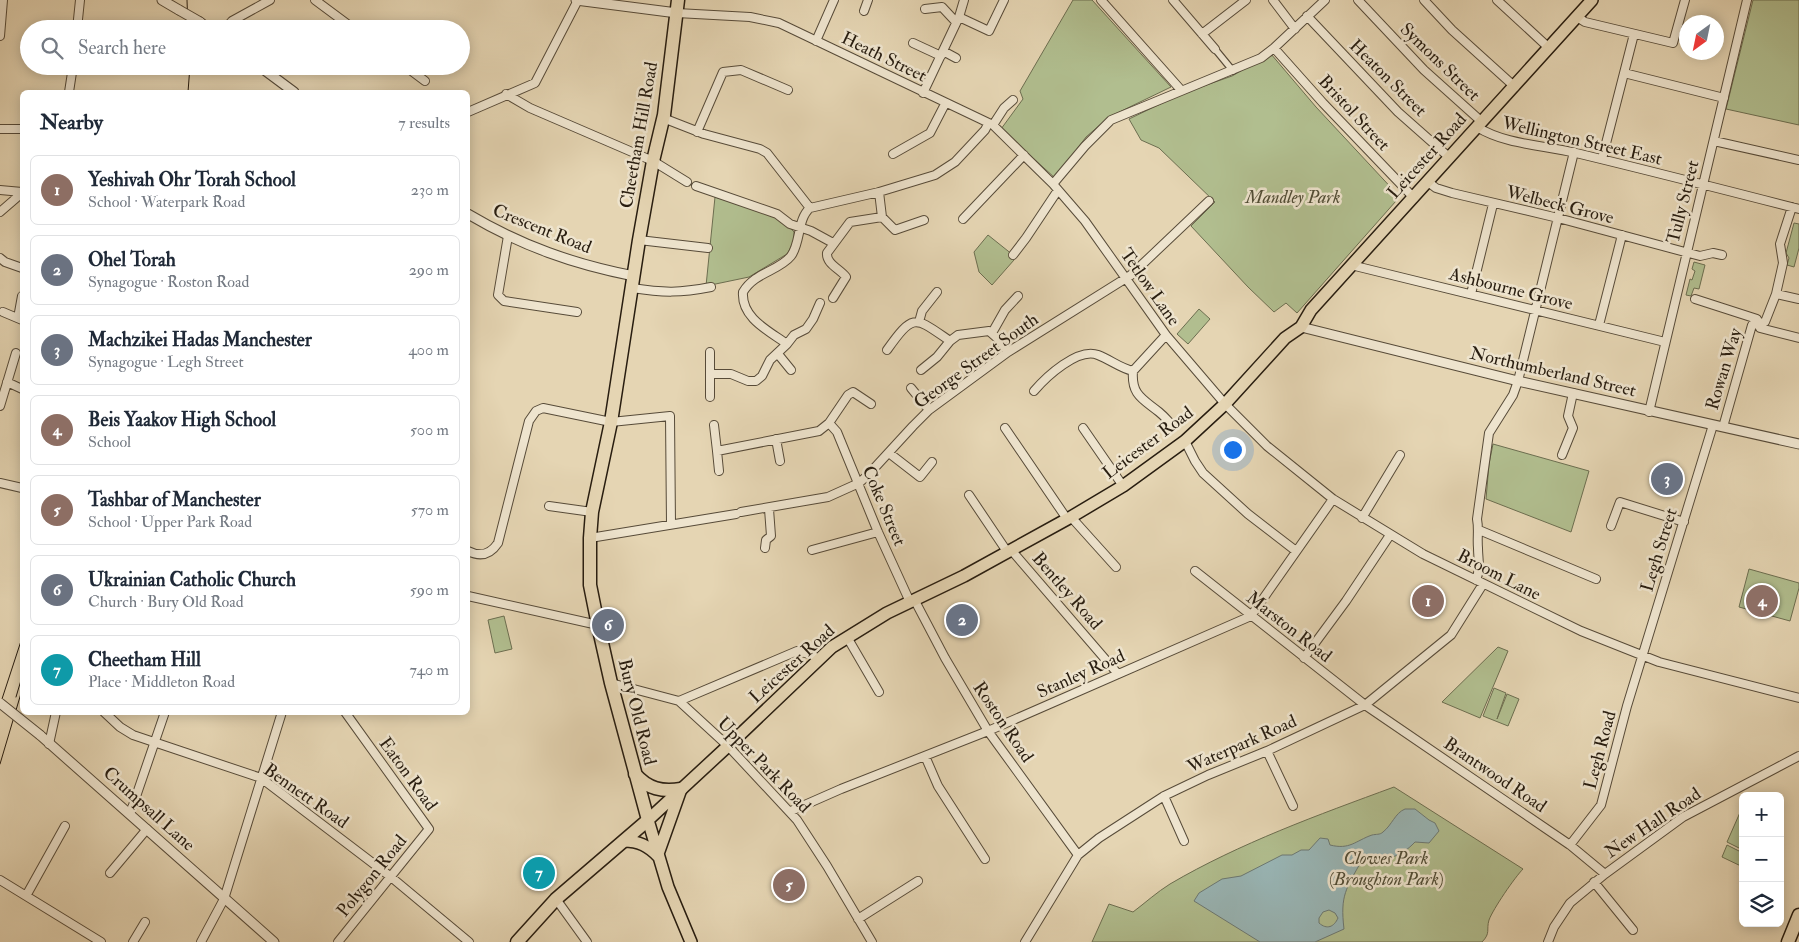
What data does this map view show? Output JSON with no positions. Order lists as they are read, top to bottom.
{
  "streets": {
    "highway": ["Cheetham Hill Road", "Bury Old Road"],
    "main road": ["Leicester Road"],
    "street": [
      "Heath Street",
      "Symons Street",
      "Heaton Street",
      "Bristol Street",
      "Wellington Street East",
      "Tully Street",
      "Welbeck Grove",
      "Crescent Road",
      "Tetlow Lane",
      "Ashbourne Grove",
      "George Street South",
      "Rowan Way",
      "Northumberland Street",
      "Coke Street",
      "Legh Street",
      "Broom Lane",
      "Bentley Road",
      "Marston Road",
      "Stanley Road",
      "Roston Road",
      "Waterpark Road",
      "Legh Road",
      "Upper Park Road",
      "Eaton Road",
      "Brantwood Road",
      "Bennett Road",
      "Crumpsall Lane",
      "New Hall Road",
      "Polygon Road"
    ]
  },
  "crossings": [
    ["Heath Street", "Cheetham Hill Road"],
    ["Heath Street", "Tetlow Lane"],
    ["Symons Street", "Wellington Street East"],
    ["Symons Street", "Leicester Road"],
    ["Heaton Street", "Leicester Road"],
    ["Bristol Street", "Leicester Road"],
    ["Cheetham Hill Road", "Crescent Road"],
    ["Cheetham Hill Road", "Bury Old Road"],
    ["Wellington Street East", "Leicester Road"],
    ["Wellington Street East", "Tully Street"],
    ["Leicester Road", "Welbeck Grove"],
    ["Leicester Road", "Tetlow Lane"],
    ["Leicester Road", "Ashbourne Grove"],
    ["Leicester Road", "Northumberland Street"],
    ["Leicester Road", "Coke Street"],
    ["Leicester Road", "Broom Lane"],
    ["Leicester Road", "Bentley Road"],
    ["Leicester Road", "Bury Old Road"],
    ["Leicester Road", "Roston Road"],
    ["Leicester Road", "Upper Park Road"],
    ["Tully Street", "Welbeck Grove"],
    ["Tully Street", "Ashbourne Grove"],
    ["Tully Street", "Northumberland Street"],
    ["Crescent Road", "Bury Old Road"],
    ["Tetlow Lane", "George Street South"],
    ["Tetlow Lane", "Broom Lane"],
    ["George Street South", "Coke Street"],
    ["George Street South", "Bury Old Road"],
    ["Rowan Way", "Northumberland Street"],
    ["Northumberland Street", "Legh Street"],
    ["Coke Street", "Roston Road"],
    ["Legh Street", "Broom Lane"],
    ["Legh Street", "Legh Road"],
    ["Broom Lane", "Waterpark Road"],
    ["Broom Lane", "Legh Road"],
    ["Bentley Road", "Stanley Road"],
    ["Marston Road", "Stanley Road"],
    ["Marston Road", "Waterpark Road"],
    ["Marston Road", "Brantwood Road"],
    ["Stanley Road", "Roston Road"],
    ["Stanley Road", "Upper Park Road"],
    ["Bury Old Road", "Upper Park Road"],
    ["Roston Road", "Waterpark Road"],
    ["Waterpark Road", "Brantwood Road"],
    ["Legh Road", "Brantwood Road"],
    ["Eaton Road", "Polygon Road"],
    ["Brantwood Road", "New Hall Road"],
    ["Bennett Road", "Polygon Road"]
  ],
  "parks": ["Mandley Park", "Clowes Park (Broughton Park)"],
  "north": "bottom left",
  "page": {
    "search": "Search here",
    "heading": ["Nearby", "7 results"],
    "list": [
      {
        "mark": "1",
        "name": "Yeshivah Ohr Torah School",
        "note": "School · Waterpark Road",
        "value": "230 m"
      },
      {
        "mark": "2",
        "name": "Ohel Torah",
        "note": "Synagogue · Roston Road",
        "value": "290 m"
      },
      {
        "mark": "3",
        "name": "Machzikei Hadas Manchester",
        "note": "Synagogue · Legh Street",
        "value": "400 m"
      },
      {
        "mark": "4",
        "name": "Beis Yaakov High School",
        "note": "School",
        "value": "500 m"
      },
      {
        "mark": "5",
        "name": "Tashbar of Manchester",
        "note": "School · Upper Park Road",
        "value": "570 m"
      },
      {
        "mark": "6",
        "name": "Ukrainian Catholic Church",
        "note": "Church · Bury Old Road",
        "value": "590 m"
      },
      {
        "mark": "7",
        "name": "Cheetham Hill",
        "note": "Place · Middleton Road",
        "value": "740 m"
      }
    ],
    "pins": [
      "3",
      "1",
      "4",
      "2",
      "6",
      "7",
      "5"
    ],
    "map_buttons": ["+", "−"]
  }
}
